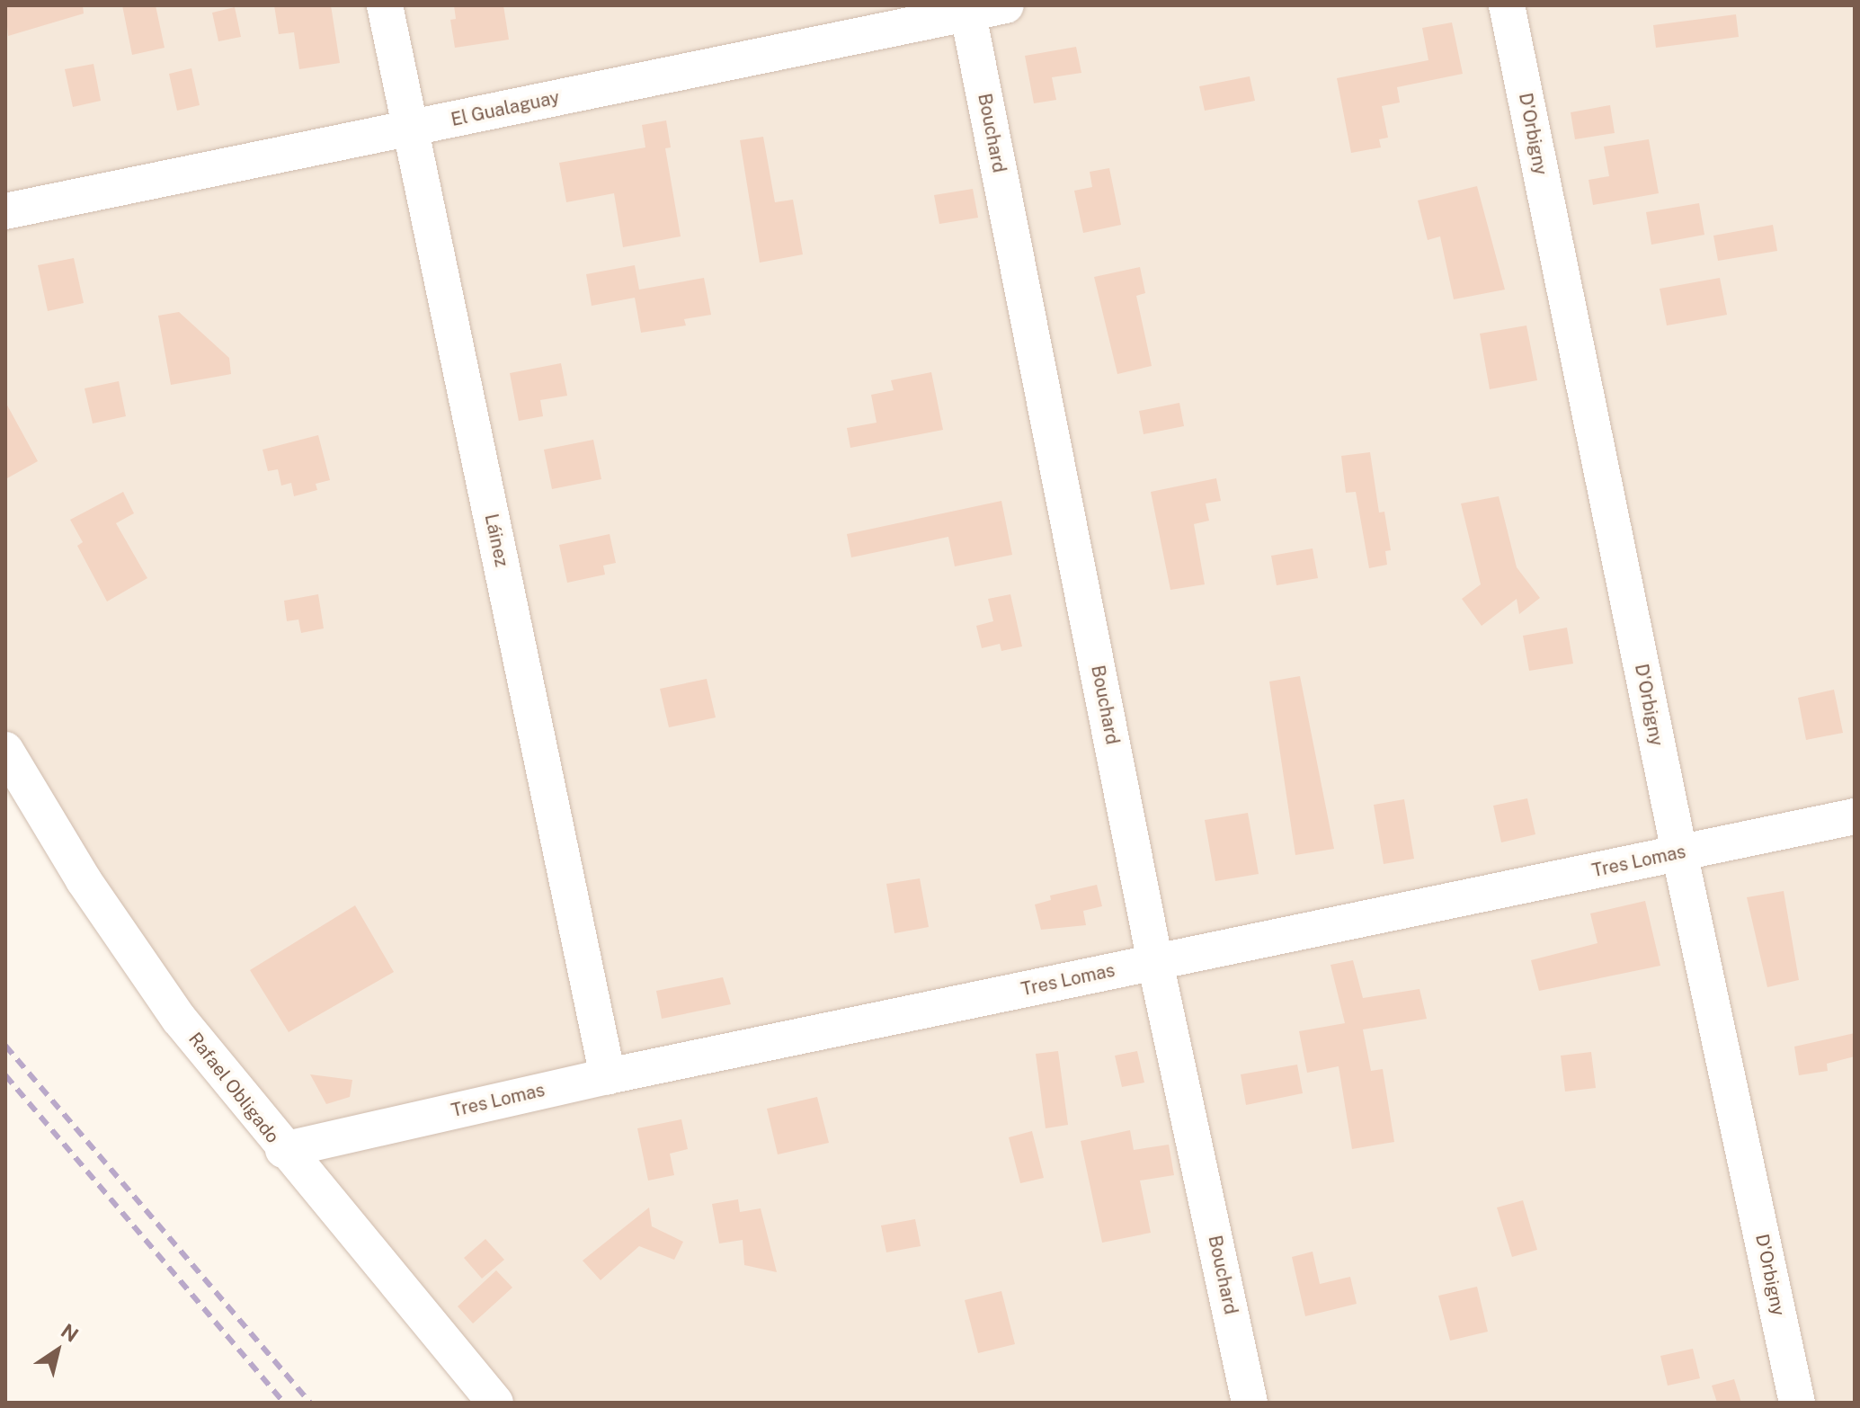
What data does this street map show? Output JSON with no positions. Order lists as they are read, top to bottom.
{
  "streets": {
    "street": [
      "El Gualaguay",
      "Bouchard",
      "D'Orbigny",
      "Láinez",
      "Tres Lomas",
      "Rafael Obligado"
    ]
  },
  "crossings": [
    ["El Gualaguay", "Bouchard"],
    ["El Gualaguay", "Láinez"],
    ["Bouchard", "Tres Lomas"],
    ["D'Orbigny", "Tres Lomas"],
    ["Láinez", "Tres Lomas"],
    ["Tres Lomas", "Rafael Obligado"]
  ],
  "north": "top right"
}
